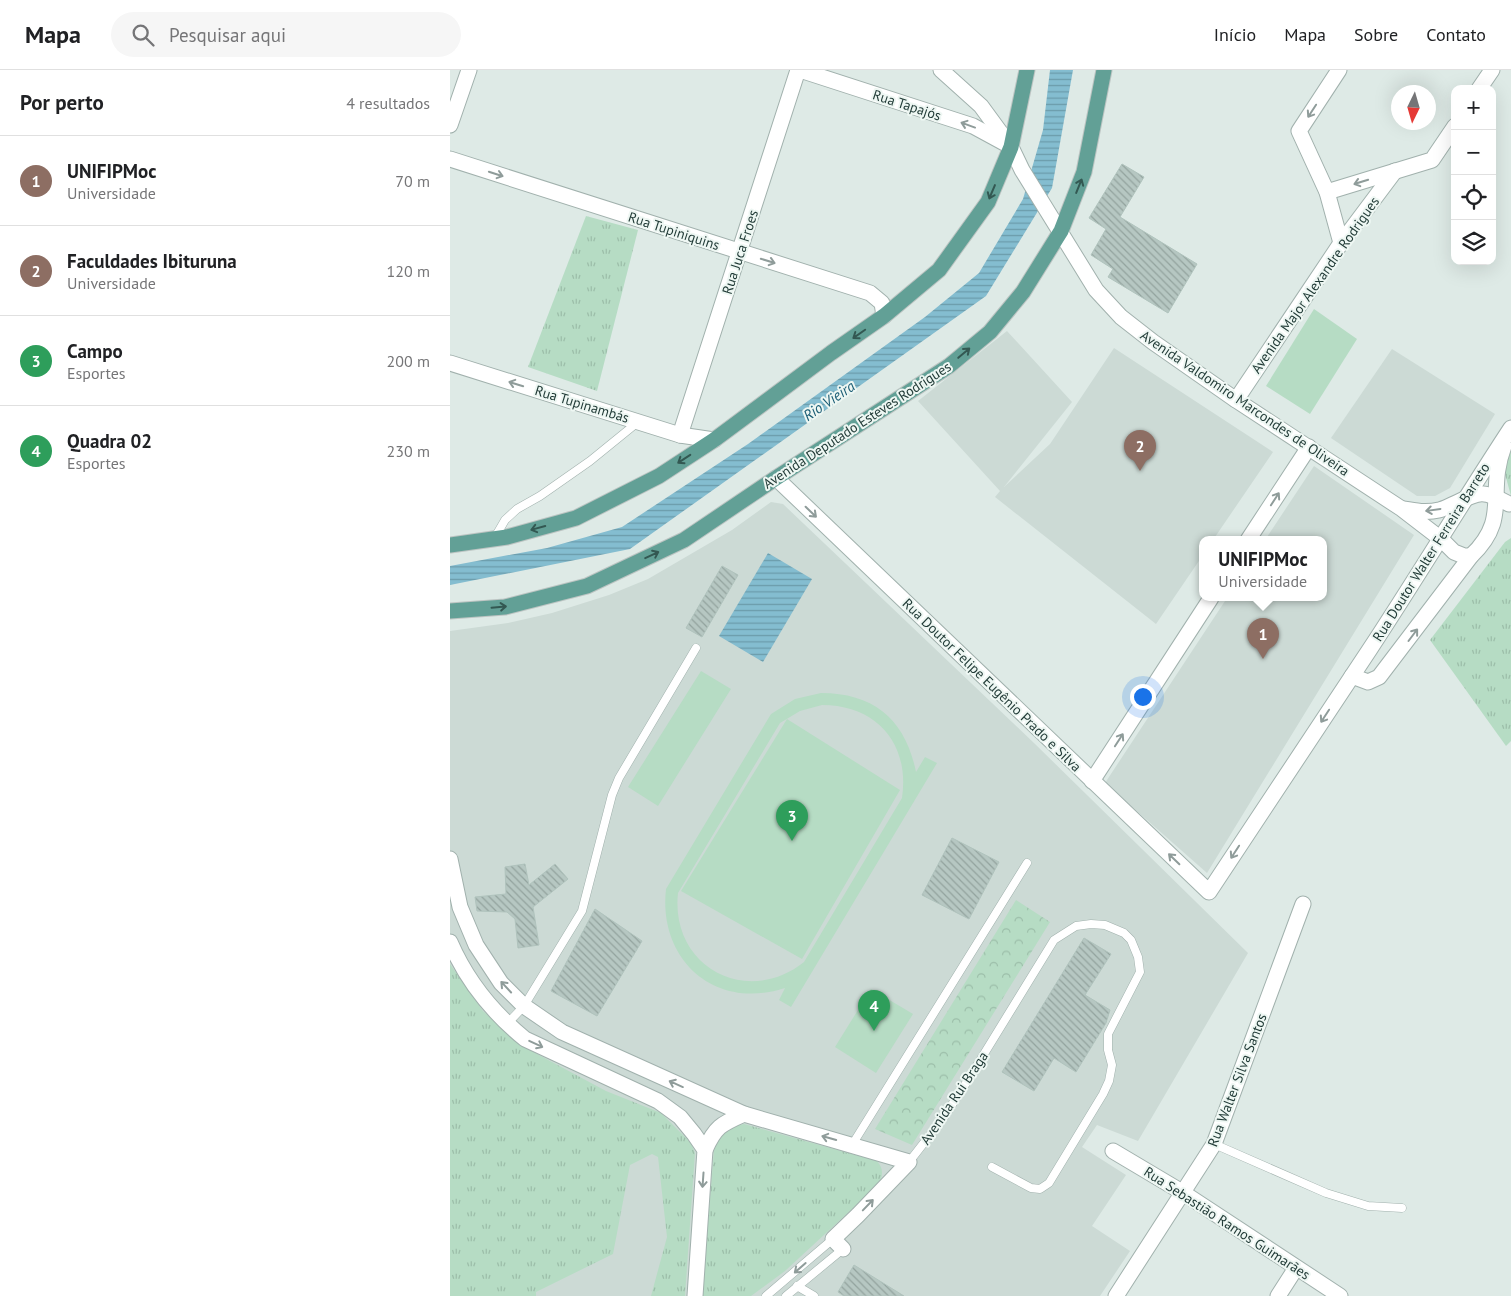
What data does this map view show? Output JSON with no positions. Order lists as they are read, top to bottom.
{
  "streets": {
    "main road": ["Avenida Deputado Esteves Rodrigues"],
    "street": [
      "Rua Tapajós",
      "Rua Tupiniquins",
      "Rua Juca Froes",
      "Avenida Major Alexandre Rodrigues",
      "Avenida Valdomiro Marcondes de Oliveira",
      "Rua Tupinambás",
      "Rua Doutor Walter Ferreira Barreto",
      "Rua Doutor Felipe Eugênio Prado e Silva",
      "Rua Walter Silva Santos",
      "Avenida Rui Braga",
      "Rua Sebastião Ramos Guimarães"
    ]
  },
  "crossings": [
    ["Rua Tapajós", "Rua Juca Froes"],
    ["Rua Tapajós", "Avenida Valdomiro Marcondes de Oliveira"],
    ["Rua Tupiniquins", "Rua Juca Froes"],
    ["Rua Juca Froes", "Rua Tupinambás"],
    ["Avenida Major Alexandre Rodrigues", "Avenida Valdomiro Marcondes de Oliveira"],
    ["Avenida Valdomiro Marcondes de Oliveira", "Avenida Deputado Esteves Rodrigues"],
    ["Avenida Valdomiro Marcondes de Oliveira", "Rua Doutor Walter Ferreira Barreto"],
    ["Avenida Deputado Esteves Rodrigues", "Rua Doutor Felipe Eugênio Prado e Silva"],
    ["Rua Doutor Walter Ferreira Barreto", "Rua Doutor Felipe Eugênio Prado e Silva"],
    ["Rua Walter Silva Santos", "Rua Sebastião Ramos Guimarães"]
  ],
  "one_way": ["Rua Tapajós", "Rua Tupiniquins", "Rua Tupinambás"],
  "water": ["Rio Vieira"],
  "north": "bottom",
  "page": {
    "header": "Mapa",
    "search": "Pesquisar aqui",
    "nav": [
      "Início",
      "Mapa",
      "Sobre",
      "Contato"
    ],
    "heading": ["Por perto", "4 resultados"],
    "map_buttons": ["+", "−"],
    "list": [
      {
        "mark": "1",
        "name": "UNIFIPMoc",
        "note": "Universidade",
        "value": "70 m"
      },
      {
        "mark": "2",
        "name": "Faculdades Ibituruna",
        "note": "Universidade",
        "value": "120 m"
      },
      {
        "mark": "3",
        "name": "Campo",
        "note": "Esportes",
        "value": "200 m"
      },
      {
        "mark": "4",
        "name": "Quadra 02",
        "note": "Esportes",
        "value": "230 m"
      }
    ],
    "pins": [
      "2",
      "1",
      "3",
      "4"
    ],
    "popup": ["UNIFIPMoc", "Universidade"]
  }
}
